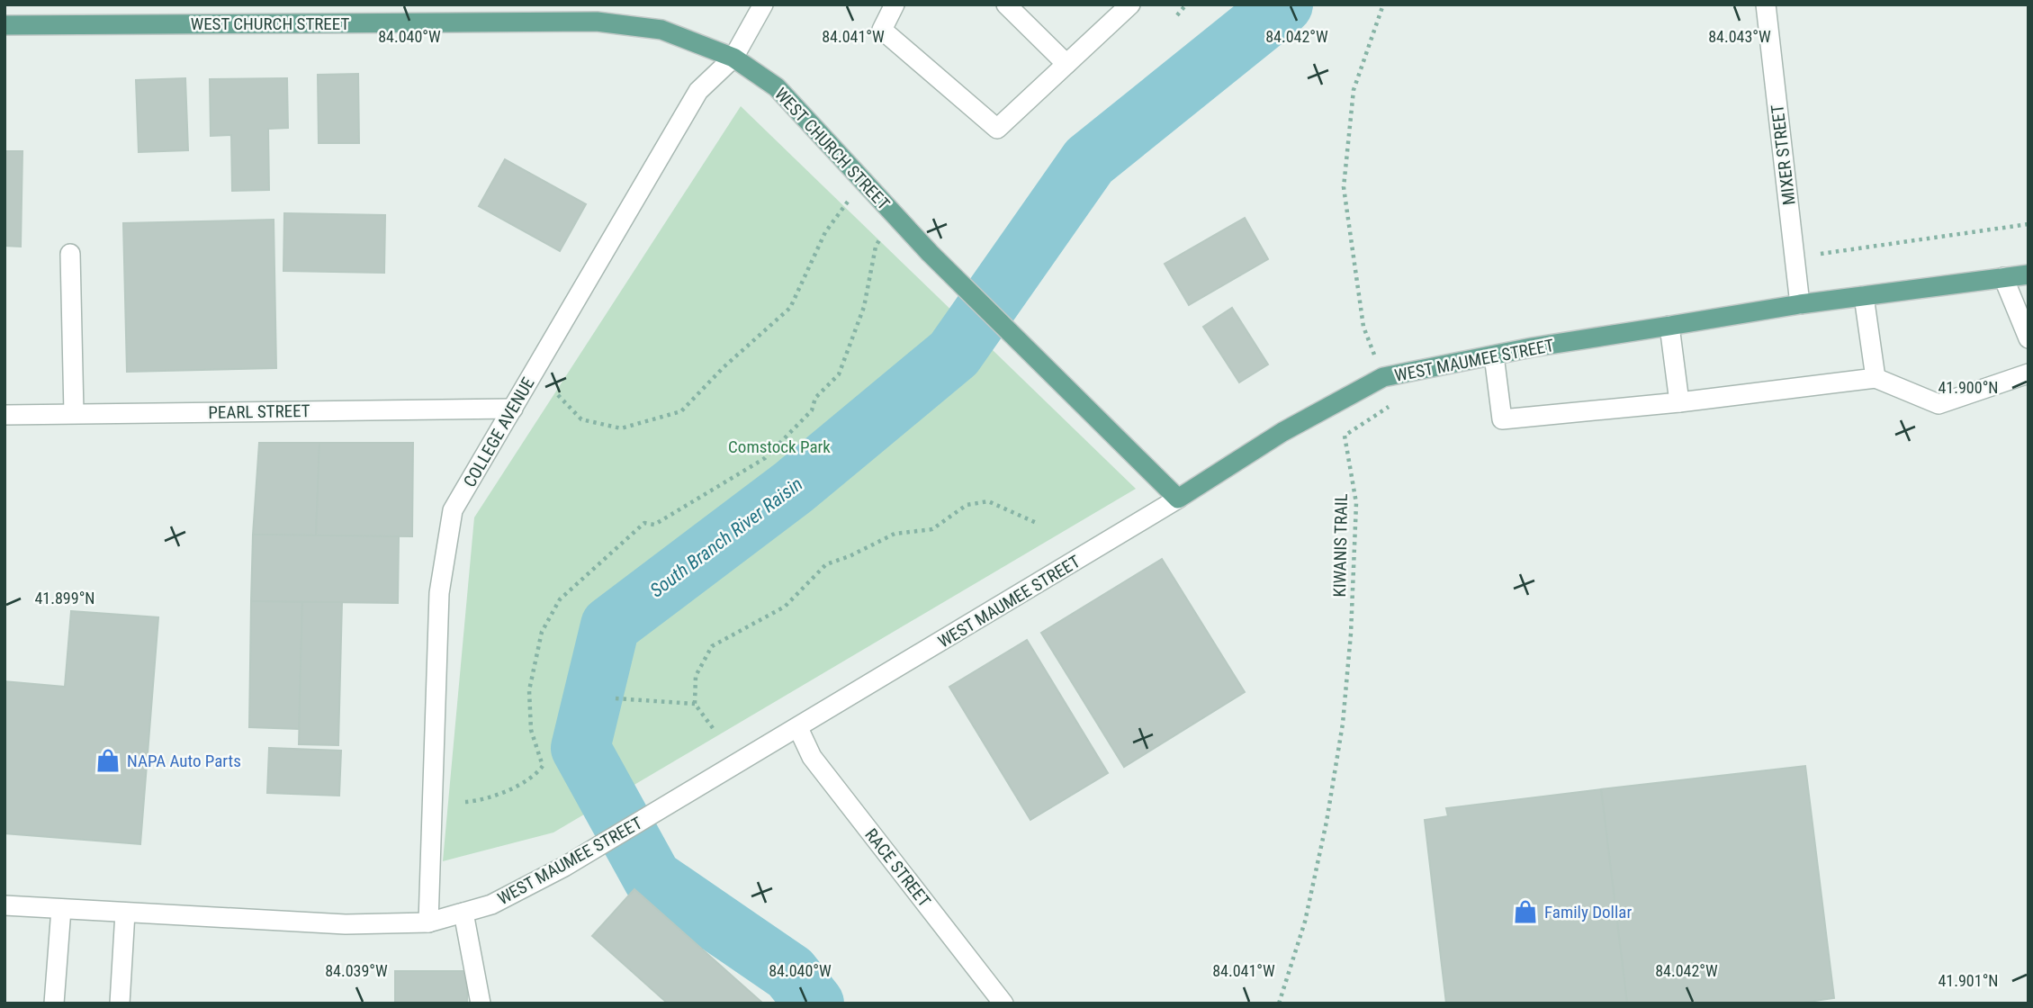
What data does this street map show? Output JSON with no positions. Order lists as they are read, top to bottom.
{
  "streets": {
    "main road": ["WEST CHURCH STREET", "WEST MAUMEE STREET"],
    "street": [
      "MIXER STREET",
      "PEARL STREET",
      "COLLEGE AVENUE",
      "RACE STREET"
    ],
    "path": ["KIWANIS TRAIL"]
  },
  "crossings": [
    ["WEST CHURCH STREET", "WEST MAUMEE STREET"],
    ["WEST CHURCH STREET", "COLLEGE AVENUE"],
    ["MIXER STREET", "WEST MAUMEE STREET"],
    ["WEST MAUMEE STREET", "COLLEGE AVENUE"],
    ["WEST MAUMEE STREET", "KIWANIS TRAIL"],
    ["WEST MAUMEE STREET", "RACE STREET"],
    ["PEARL STREET", "COLLEGE AVENUE"]
  ],
  "water": ["South Branch River Raisin"],
  "parks": ["Comstock Park"],
  "places": {
    "shop": ["NAPA Auto Parts", "Family Dollar"]
  },
  "coordinates": [
    "84.040°W",
    "84.041°W",
    "84.042°W",
    "84.043°W",
    "41.900°N",
    "41.899°N",
    "84.039°W",
    "41.901°N"
  ]
}
